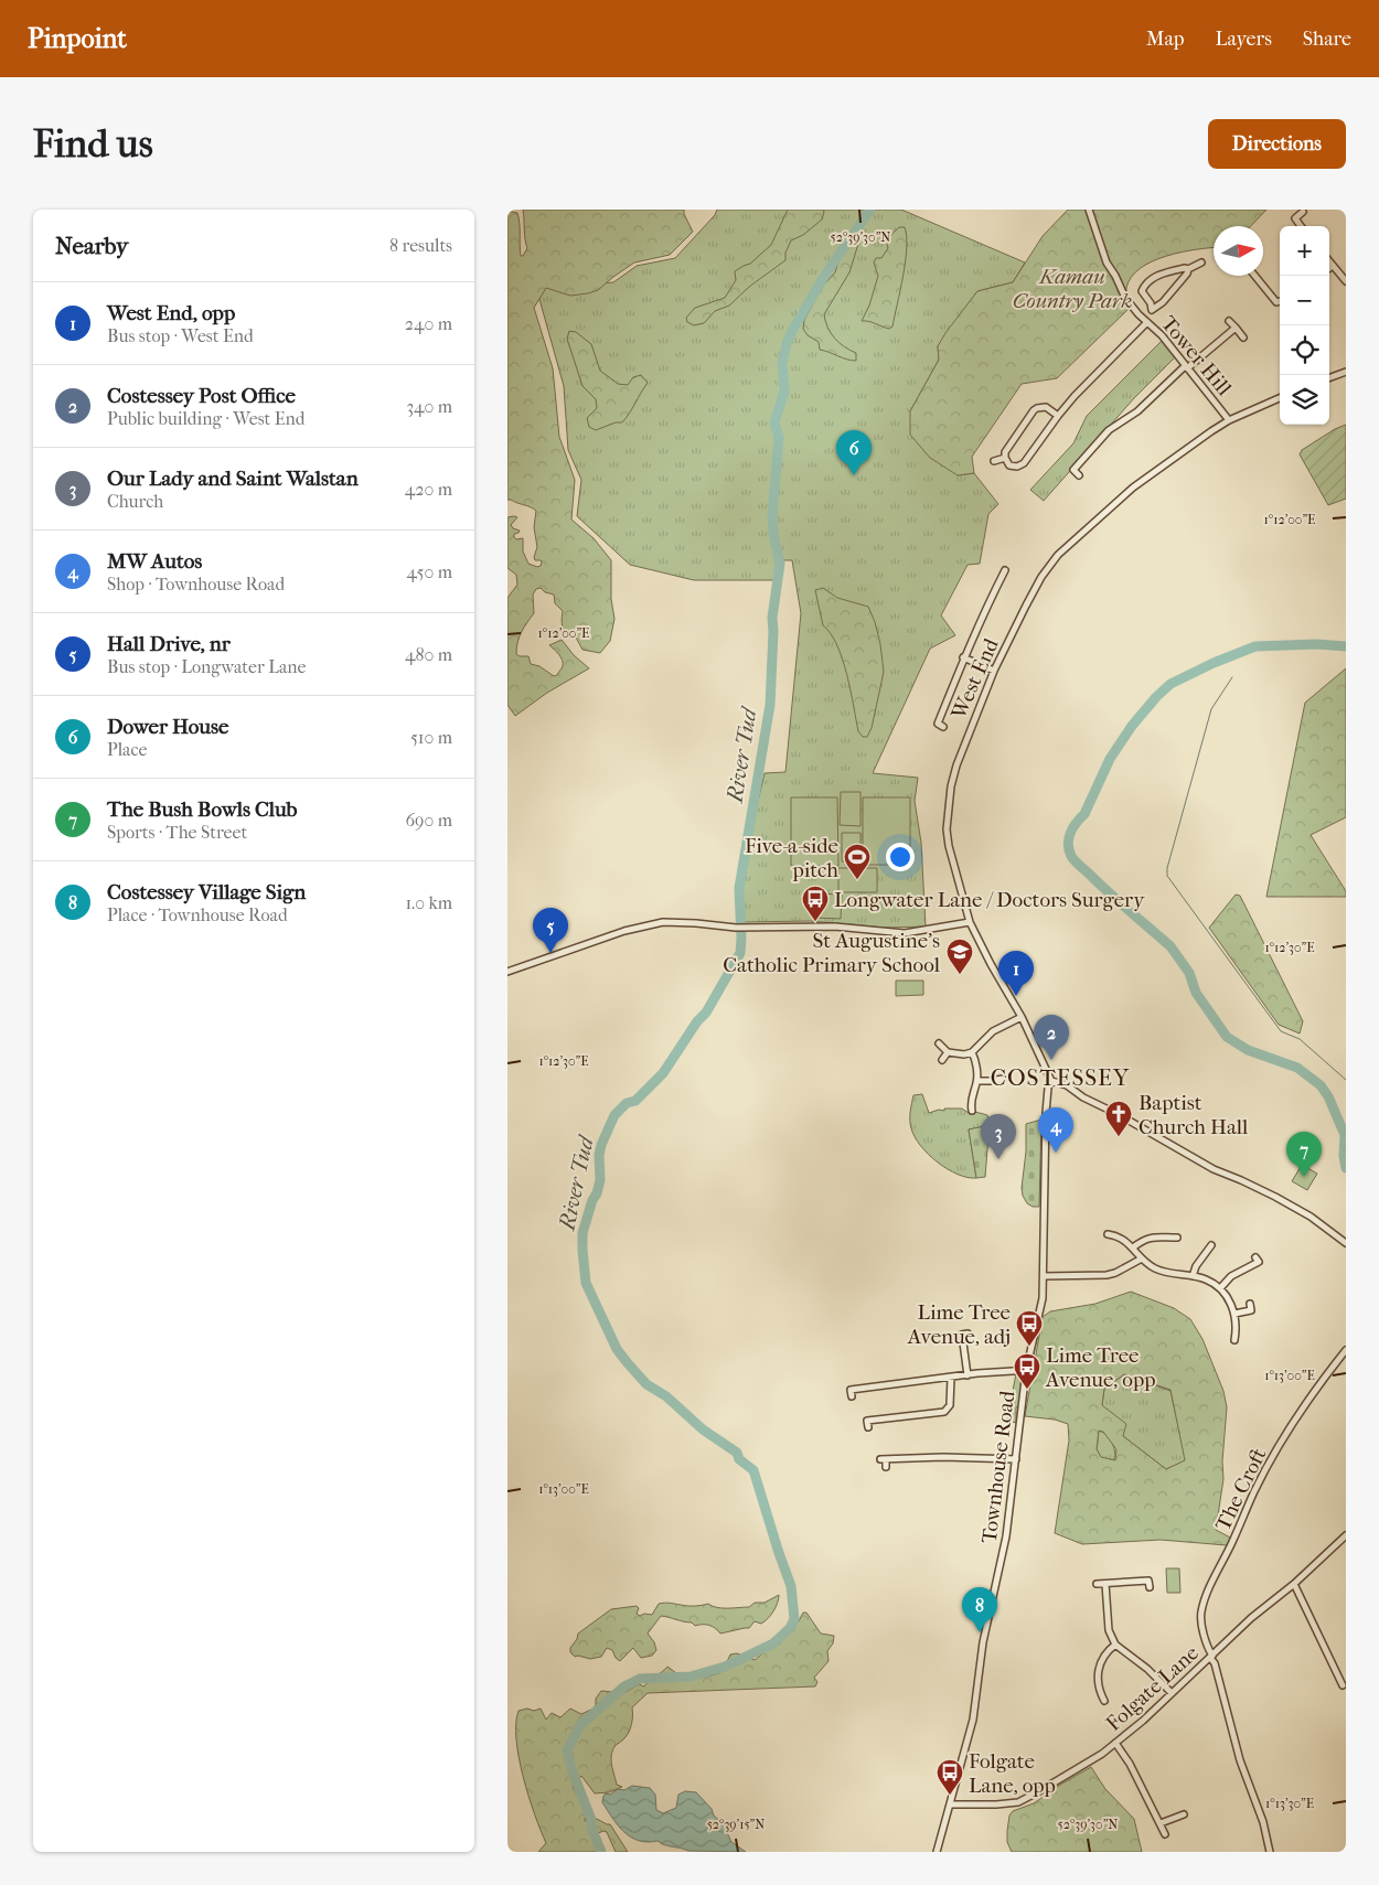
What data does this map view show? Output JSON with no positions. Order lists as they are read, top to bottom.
{
  "streets": {
    "street": [
      "Tower Hill",
      "West End",
      "Townhouse Road",
      "The Croft",
      "Folgate Lane"
    ]
  },
  "crossings": [
    ["Tower Hill", "West End"],
    ["West End", "Townhouse Road"],
    ["Townhouse Road", "Folgate Lane"],
    ["The Croft", "Folgate Lane"]
  ],
  "districts": ["COSTESSEY"],
  "water": ["River Tud"],
  "parks": ["Kamau Country Park"],
  "places": {
    "sports": ["Five-a-side pitch"],
    "bus stop": [
      "Longwater Lane / Doctors Surgery",
      "Lime Tree Avenue, adj",
      "Lime Tree Avenue, opp",
      "Folgate Lane, opp"
    ],
    "school or university": ["St Augustine's Catholic Primary School"],
    "church": ["Baptist Church Hall"]
  },
  "north": "right",
  "page": {
    "header": "Pinpoint",
    "nav": ["Map", "Layers", "Share"],
    "buttons": "Directions",
    "title": "Find us",
    "heading": ["Nearby", "8 results"],
    "map_buttons": ["+", "−"],
    "list": [
      {
        "mark": "1",
        "name": "West End, opp",
        "note": "Bus stop · West End",
        "value": "240 m"
      },
      {
        "mark": "2",
        "name": "Costessey Post Office",
        "note": "Public building · West End",
        "value": "340 m"
      },
      {
        "mark": "3",
        "name": "Our Lady and Saint Walstan",
        "note": "Church",
        "value": "420 m"
      },
      {
        "mark": "4",
        "name": "MW Autos",
        "note": "Shop · Townhouse Road",
        "value": "450 m"
      },
      {
        "mark": "5",
        "name": "Hall Drive, nr",
        "note": "Bus stop · Longwater Lane",
        "value": "480 m"
      },
      {
        "mark": "6",
        "name": "Dower House",
        "note": "Place",
        "value": "510 m"
      },
      {
        "mark": "7",
        "name": "The Bush Bowls Club",
        "note": "Sports · The Street",
        "value": "690 m"
      },
      {
        "mark": "8",
        "name": "Costessey Village Sign",
        "note": "Place · Townhouse Road",
        "value": "1.0 km"
      }
    ],
    "pins": [
      "6",
      "5",
      "1",
      "2",
      "4",
      "3",
      "7",
      "8"
    ]
  },
  "coordinates": [
    "52°39'30\"N",
    "1°12'00\"E",
    "1°12'30\"E",
    "1°13'00\"E",
    "1°13'30\"E",
    "52°39'15\"N"
  ]
}
